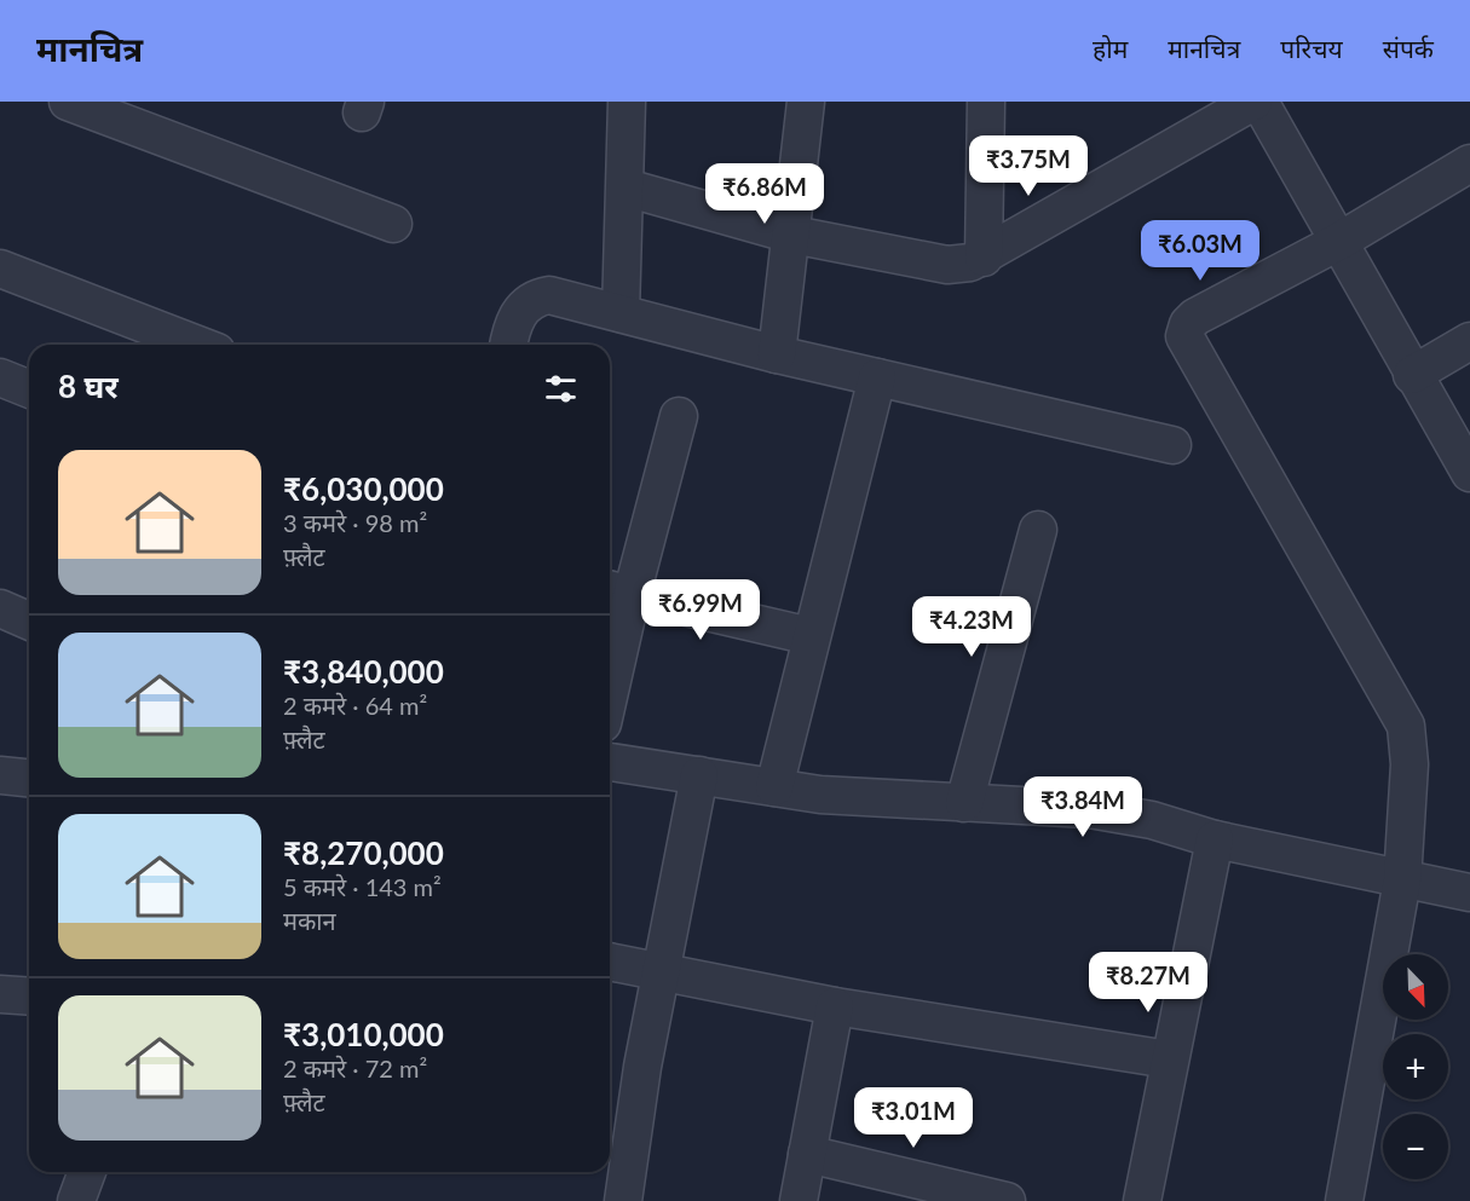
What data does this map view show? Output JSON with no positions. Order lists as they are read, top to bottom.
{
  "north": "bottom right",
  "page": {
    "header": "मानचित्र",
    "nav": [
      "होम",
      "मानचित्र",
      "परिचय",
      "संपर्क"
    ],
    "price": [
      "₹3.75M",
      "₹6.86M",
      "₹6.03M",
      "₹6.99M",
      "₹4.23M",
      "₹3.84M",
      "₹8.27M",
      "₹3.01M"
    ],
    "heading": "8 घर",
    "list": [
      {
        "name": "₹6,030,000",
        "note": "3 कमरे · 98 m² · फ़्लैट"
      },
      {
        "name": "₹3,840,000",
        "note": "2 कमरे · 64 m² · फ़्लैट"
      },
      {
        "name": "₹8,270,000",
        "note": "5 कमरे · 143 m² · मकान"
      },
      {
        "name": "₹3,010,000",
        "note": "2 कमरे · 72 m² · फ़्लैट"
      }
    ],
    "map_buttons": ["+", "−"]
  }
}
